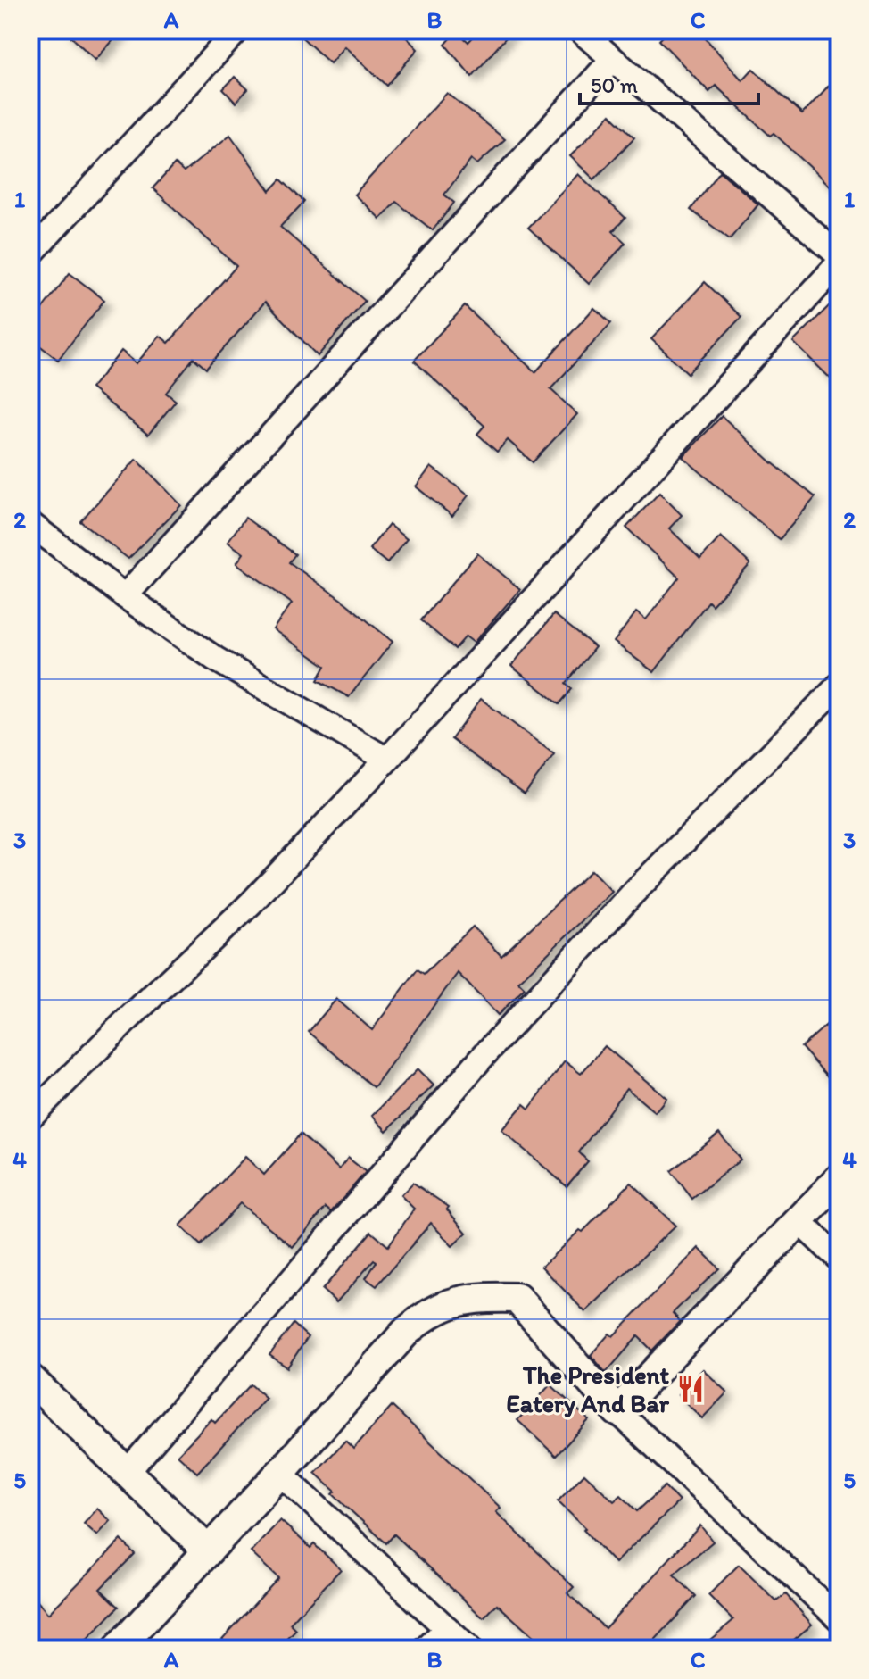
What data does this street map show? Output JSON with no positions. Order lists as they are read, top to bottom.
{
  "places": {
    "restaurant": ["The President Eatery And Bar"]
  },
  "scale_bar": "50 m",
  "grid": {
    "columns": ["A", "B", "C"],
    "rows": [
      "1",
      "2",
      "3",
      "4",
      "5"
    ]
  }
}
